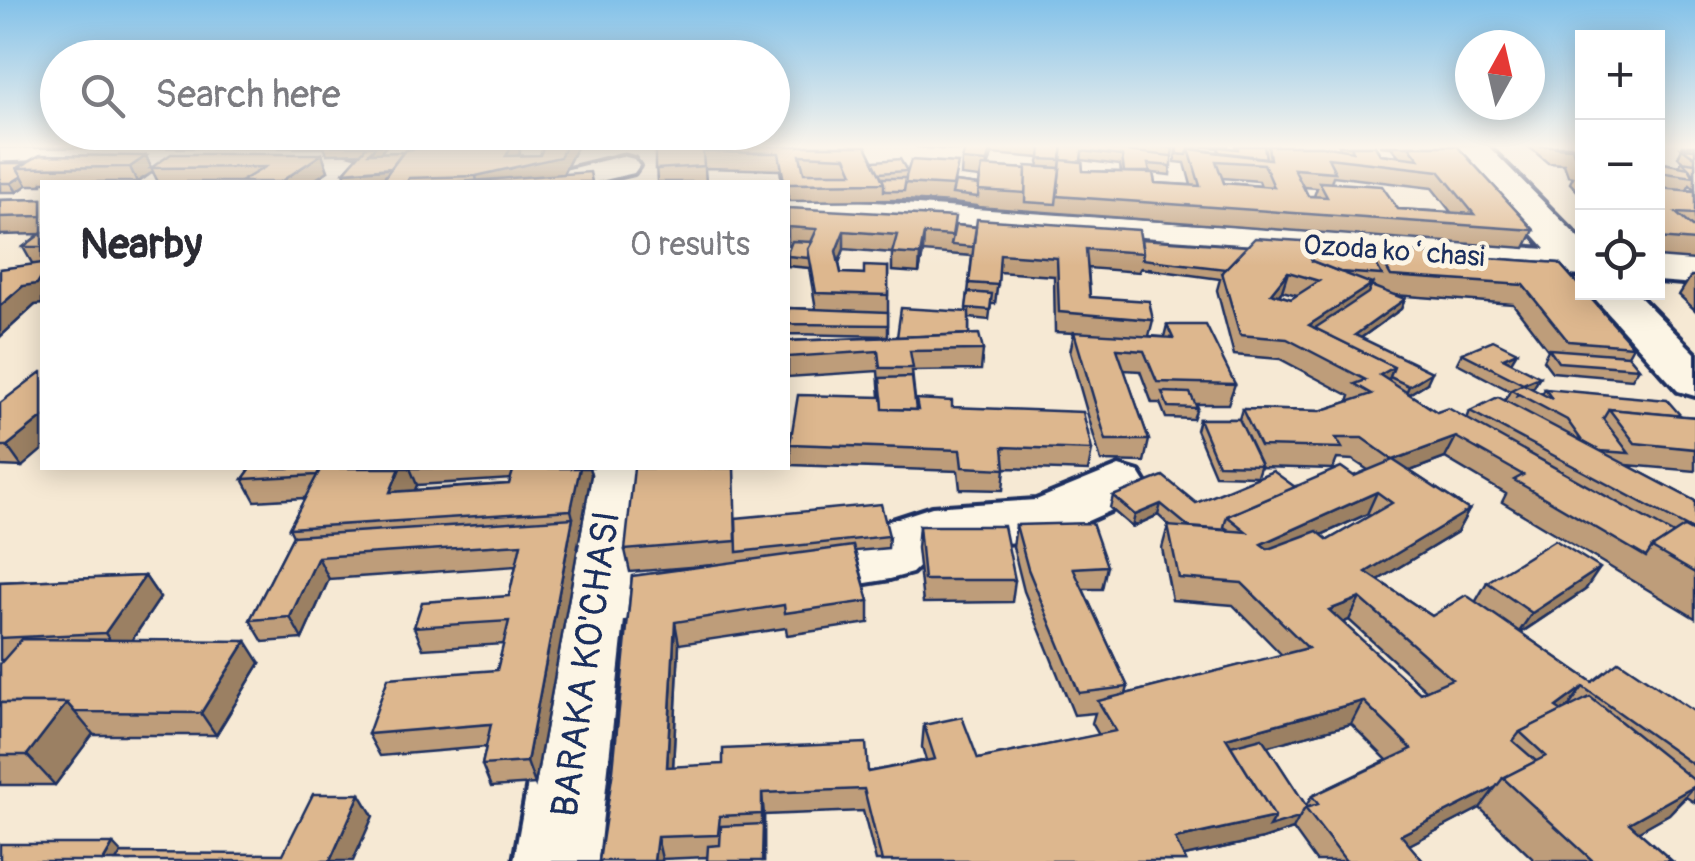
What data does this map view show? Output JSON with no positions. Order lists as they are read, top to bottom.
{
  "streets": {
    "street": ["Ozoda koʻchasi", "BARAKA KO'CHASI"]
  },
  "north": "top",
  "page": {
    "map_buttons": ["+", "−"],
    "search": "Search here",
    "heading": ["Nearby", "0 results"]
  }
}
